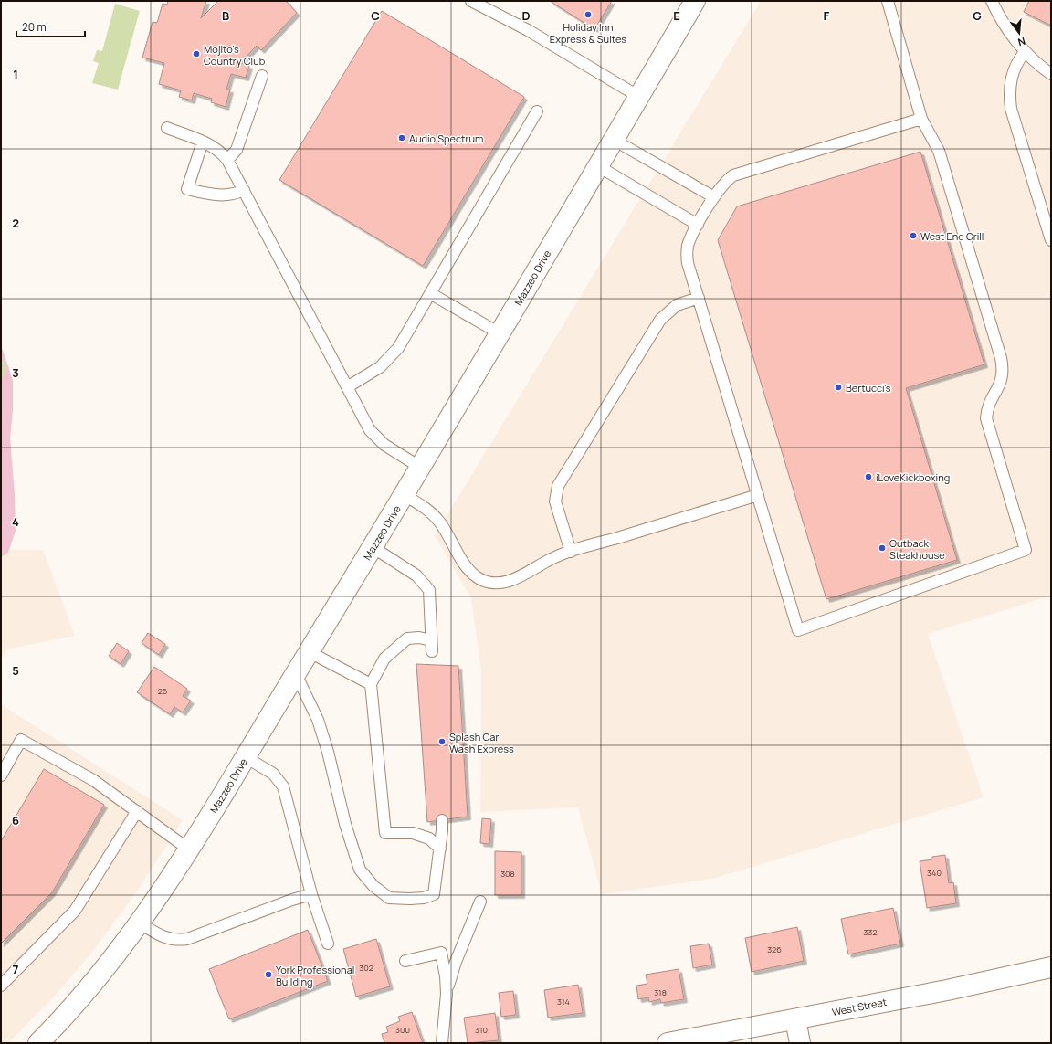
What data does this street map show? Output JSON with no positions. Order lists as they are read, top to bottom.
{
  "streets": {
    "main road": ["Mazzeo Drive", "West Street"]
  },
  "places": [
    "Holiday Inn Express & Suites",
    "Mojito's Country Club",
    "Audio Spectrum",
    "West End Grill",
    "Bertucci's",
    "iLoveKickboxing",
    "Outback Steakhouse",
    "Splash Car Wash Express",
    "York Professional Building"
  ],
  "house_numbers": [
    "26",
    "340",
    "308",
    "332",
    "326",
    "302",
    "318",
    "314",
    "300",
    "310"
  ],
  "scale_bar": "20 m",
  "north": "bottom",
  "grid": {
    "columns": [
      "B",
      "C",
      "D",
      "E",
      "F",
      "G"
    ],
    "rows": [
      "1",
      "2",
      "3",
      "4",
      "5",
      "6",
      "7"
    ]
  }
}
